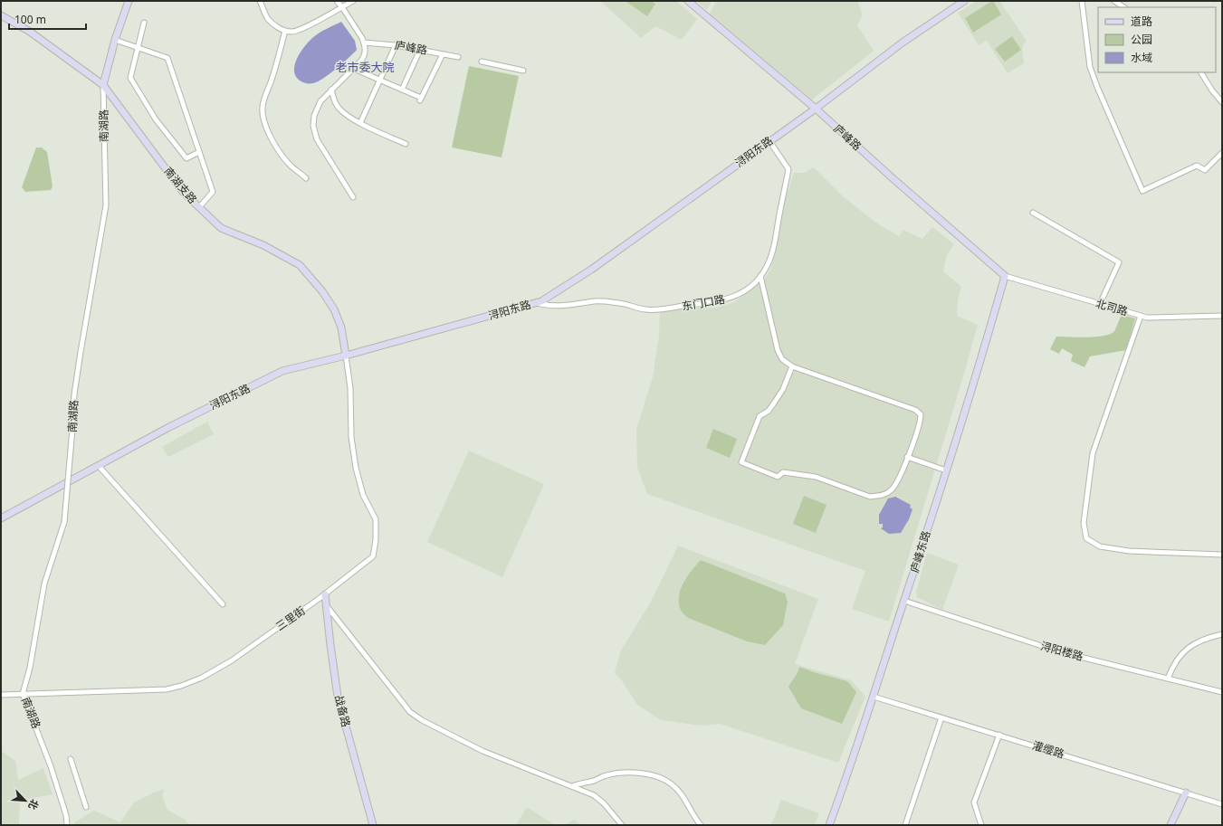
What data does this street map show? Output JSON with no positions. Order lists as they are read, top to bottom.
{
  "streets": {
    "main road": [
      "庐峰路",
      "南湖路",
      "浔阳东路",
      "南湖支路",
      "庐峰东路",
      "战备路"
    ],
    "street": [
      "东门口路",
      "北司路",
      "三里街",
      "浔阳楼路",
      "灌缨路"
    ]
  },
  "crossings": [
    ["庐峰路", "浔阳东路"],
    ["庐峰路", "北司路"],
    ["庐峰路", "庐峰东路"],
    ["南湖路", "南湖支路"],
    ["南湖路", "三里街"],
    ["浔阳东路", "南湖支路"],
    ["浔阳东路", "东门口路"],
    ["浔阳东路", "三里街"],
    ["南湖支路", "三里街"],
    ["北司路", "庐峰东路"],
    ["庐峰东路", "浔阳楼路"],
    ["庐峰东路", "灌缨路"],
    ["三里街", "战备路"]
  ],
  "districts": ["老市委大院"],
  "legend": ["道路", "公园", "水域"],
  "scale_bar": "100 m",
  "north": "bottom right"
}
